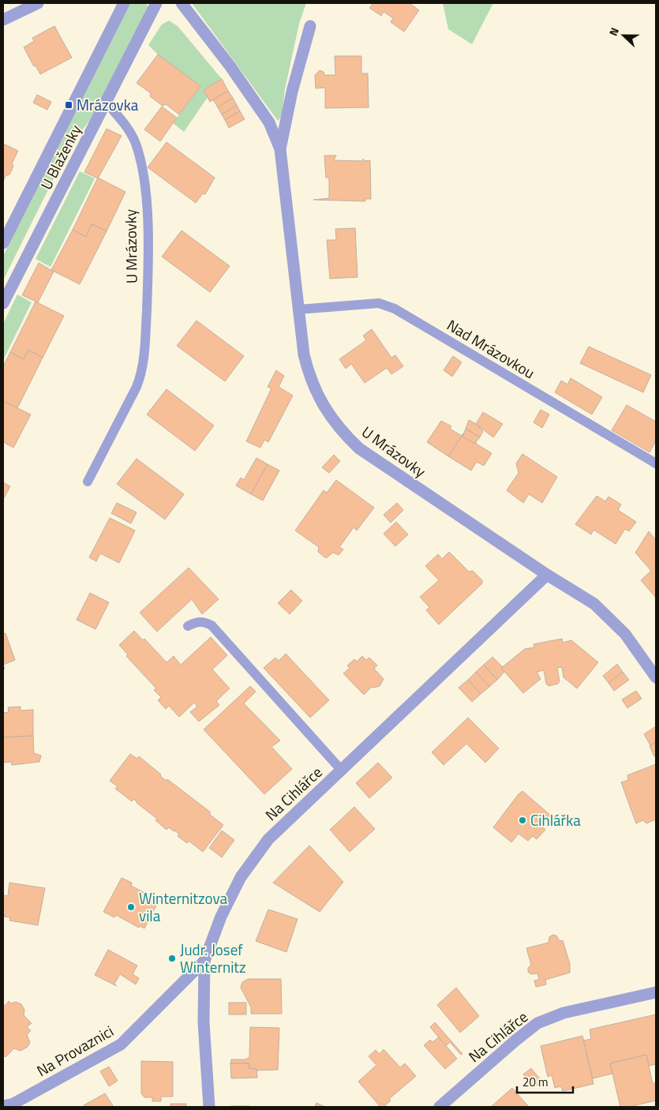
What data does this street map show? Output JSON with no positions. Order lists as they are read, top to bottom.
{
  "streets": {
    "street": [
      "U Blaženky",
      "U Mrázovky",
      "Na Cihlářce",
      "Na Provaznici"
    ],
    "lane": ["Nad Mrázovkou"]
  },
  "crossings": [
    ["U Blaženky", "U Mrázovky"],
    ["U Mrázovky", "Nad Mrázovkou"],
    ["U Mrázovky", "Na Cihlářce"],
    ["Na Cihlářce", "Na Provaznici"]
  ],
  "places": {
    "transit": ["Mrázovka"],
    "other": ["Cihlářka", "Winternitzova vila", "Judr. Josef Winternitz"]
  },
  "scale_bar": "20 m",
  "north": "left"
}
